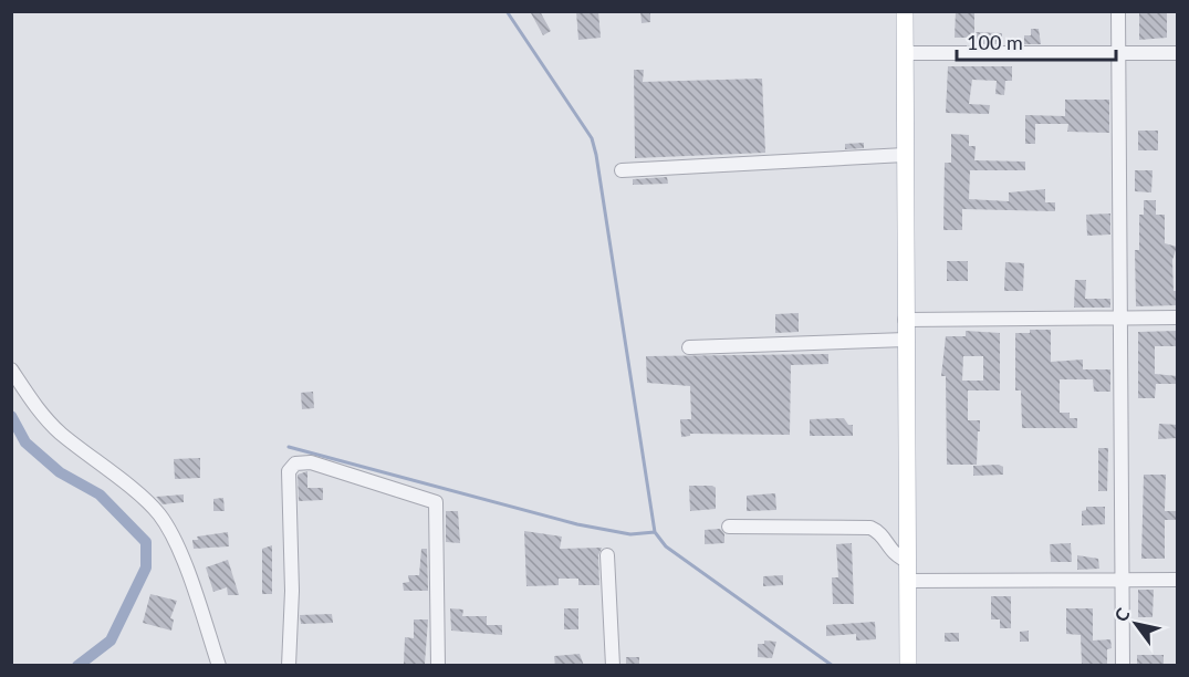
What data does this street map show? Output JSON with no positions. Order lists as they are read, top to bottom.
{
  "scale_bar": "100 m",
  "north": "top left"
}
